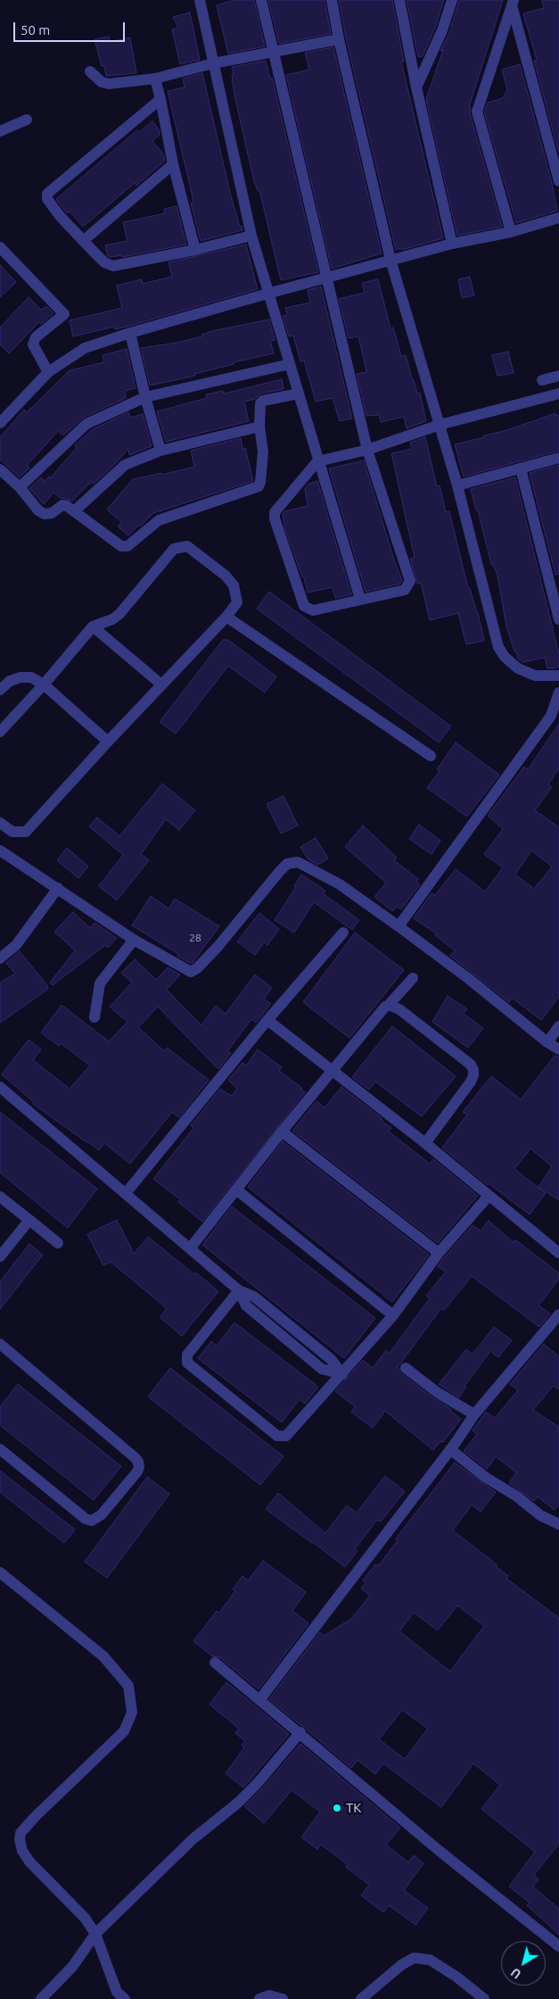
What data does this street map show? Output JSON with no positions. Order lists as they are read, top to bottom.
{
  "places": ["TK"],
  "house_numbers": ["28"],
  "scale_bar": "50 m",
  "north": "bottom left"
}
